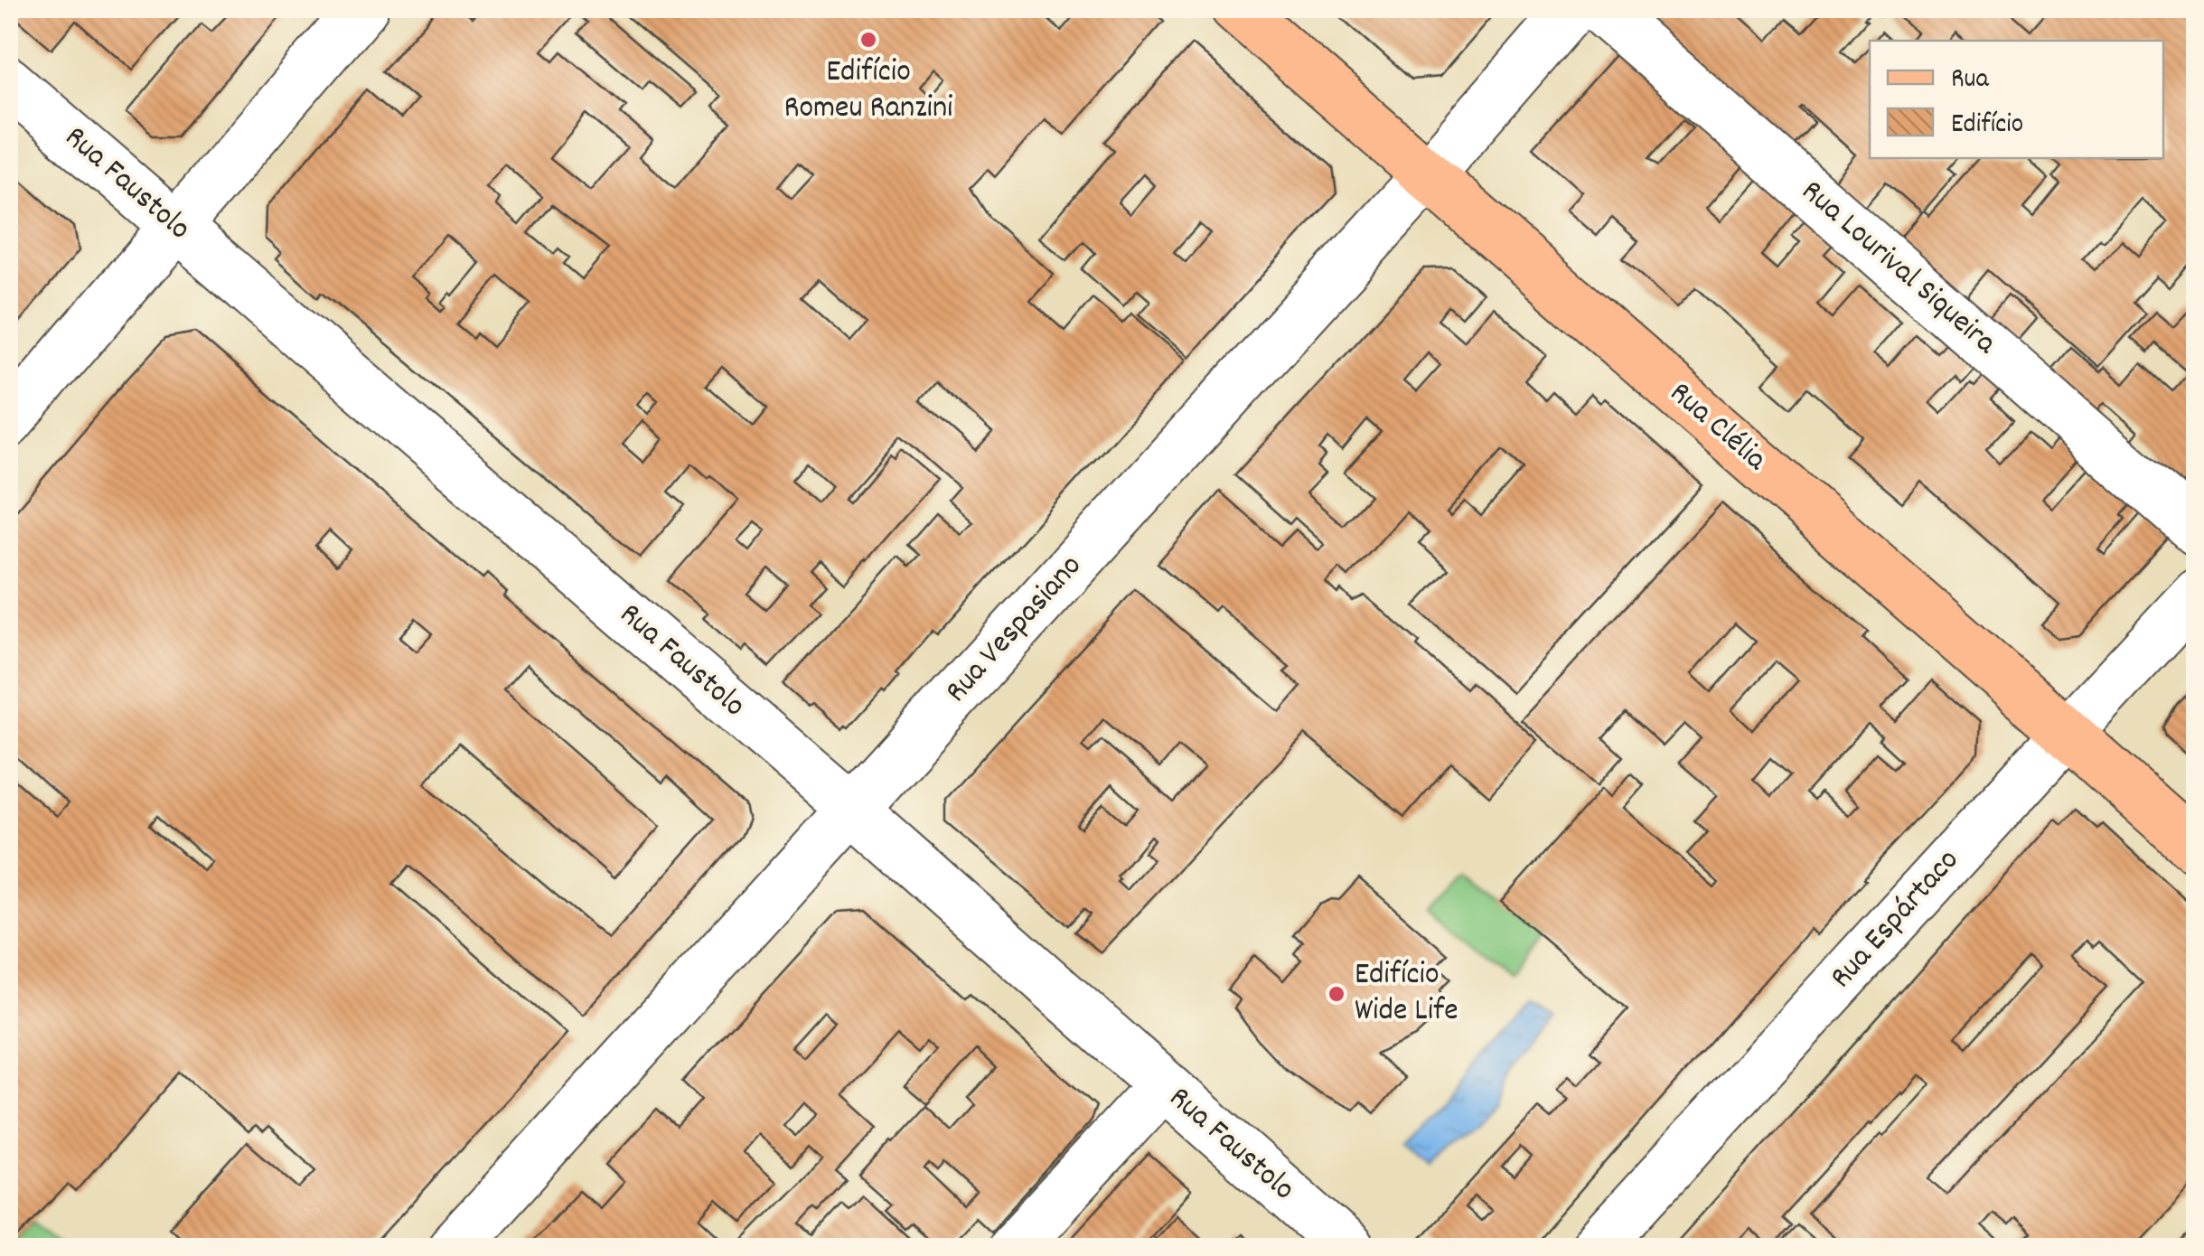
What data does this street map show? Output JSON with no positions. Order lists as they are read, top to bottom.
{
  "streets": {
    "main road": ["Rua Clélia"],
    "street": [
      "Rua Faustolo",
      "Rua Lourival Siqueira",
      "Rua Vespasiano",
      "Rua Espártaco"
    ]
  },
  "crossings": [
    ["Rua Faustolo", "Rua Vespasiano"],
    ["Rua Clélia", "Rua Vespasiano"],
    ["Rua Clélia", "Rua Espártaco"]
  ],
  "places": ["Edifício Romeu Ranzini", "Edifício Wide Life"],
  "legend": ["Rua", "Edifício"]
}
